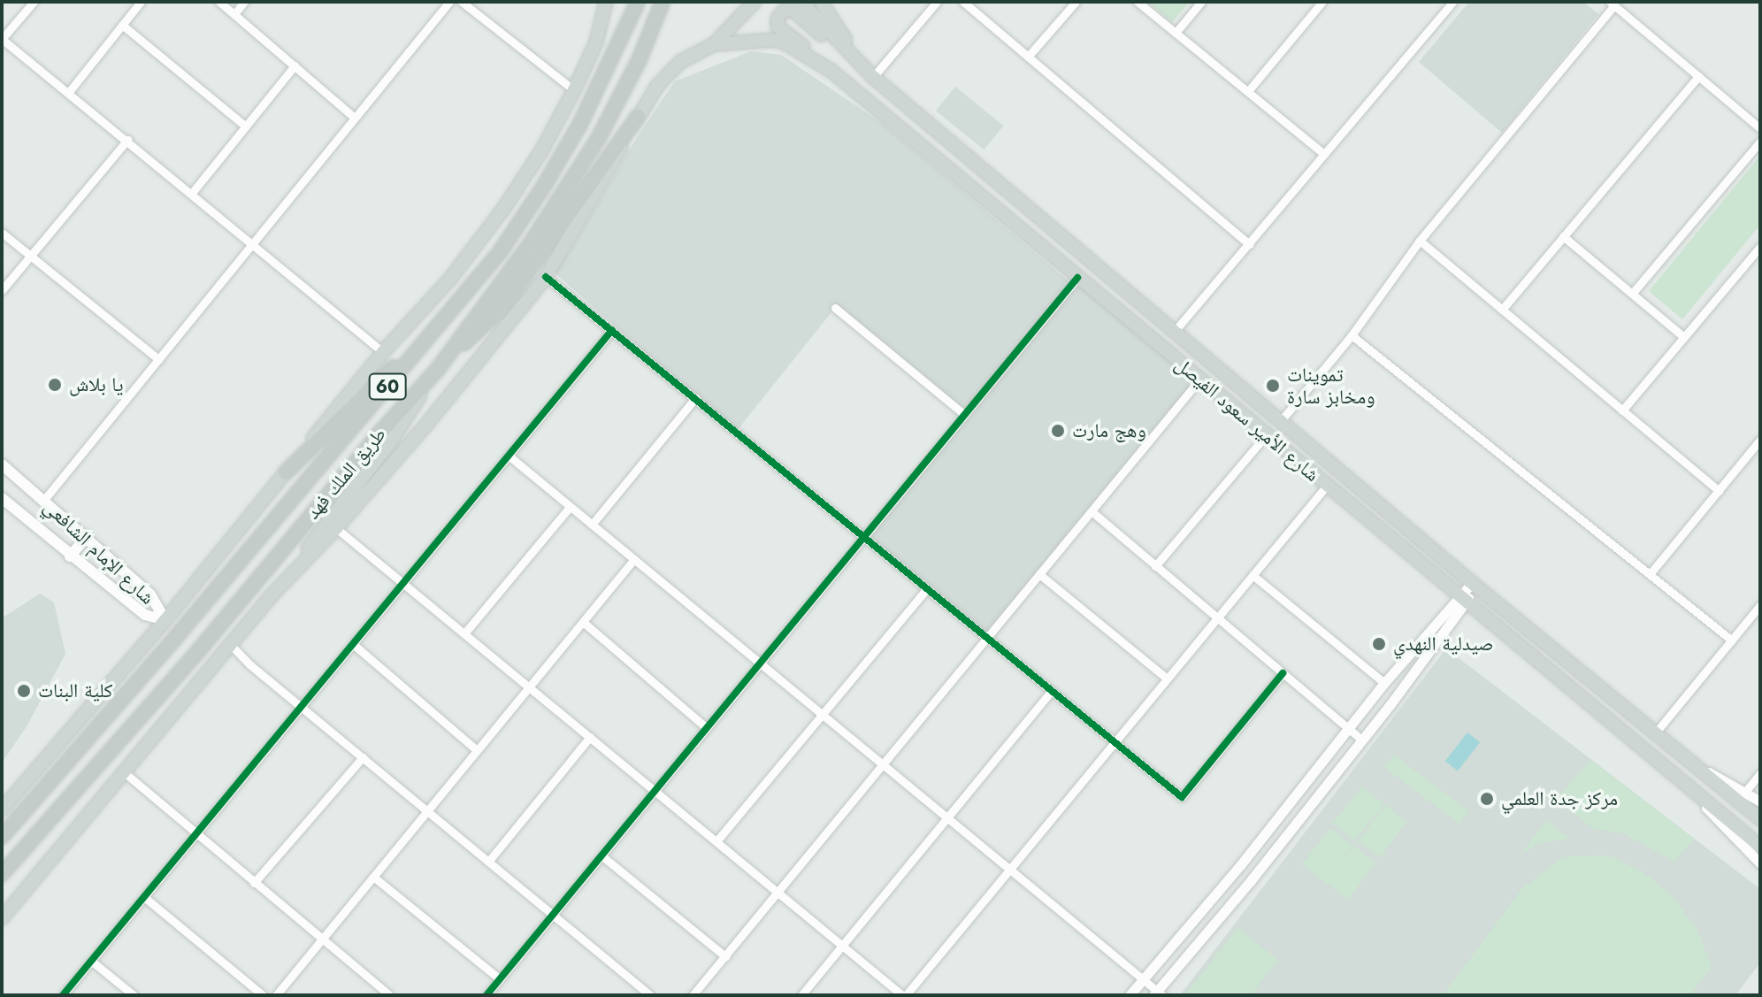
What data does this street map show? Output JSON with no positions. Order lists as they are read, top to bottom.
{
  "streets": {
    "highway": ["60", "طريق الملك فهد"],
    "main road": ["شارع الأمير سعود الفيصل", "شارع الإمام الشافعي"]
  },
  "places": [
    "يا بلاش",
    "تموينات ومخابز سارة",
    "وهج مارت",
    "صيدلية النهدي",
    "كلية البنات",
    "مركز جدة العلمي"
  ]
}
